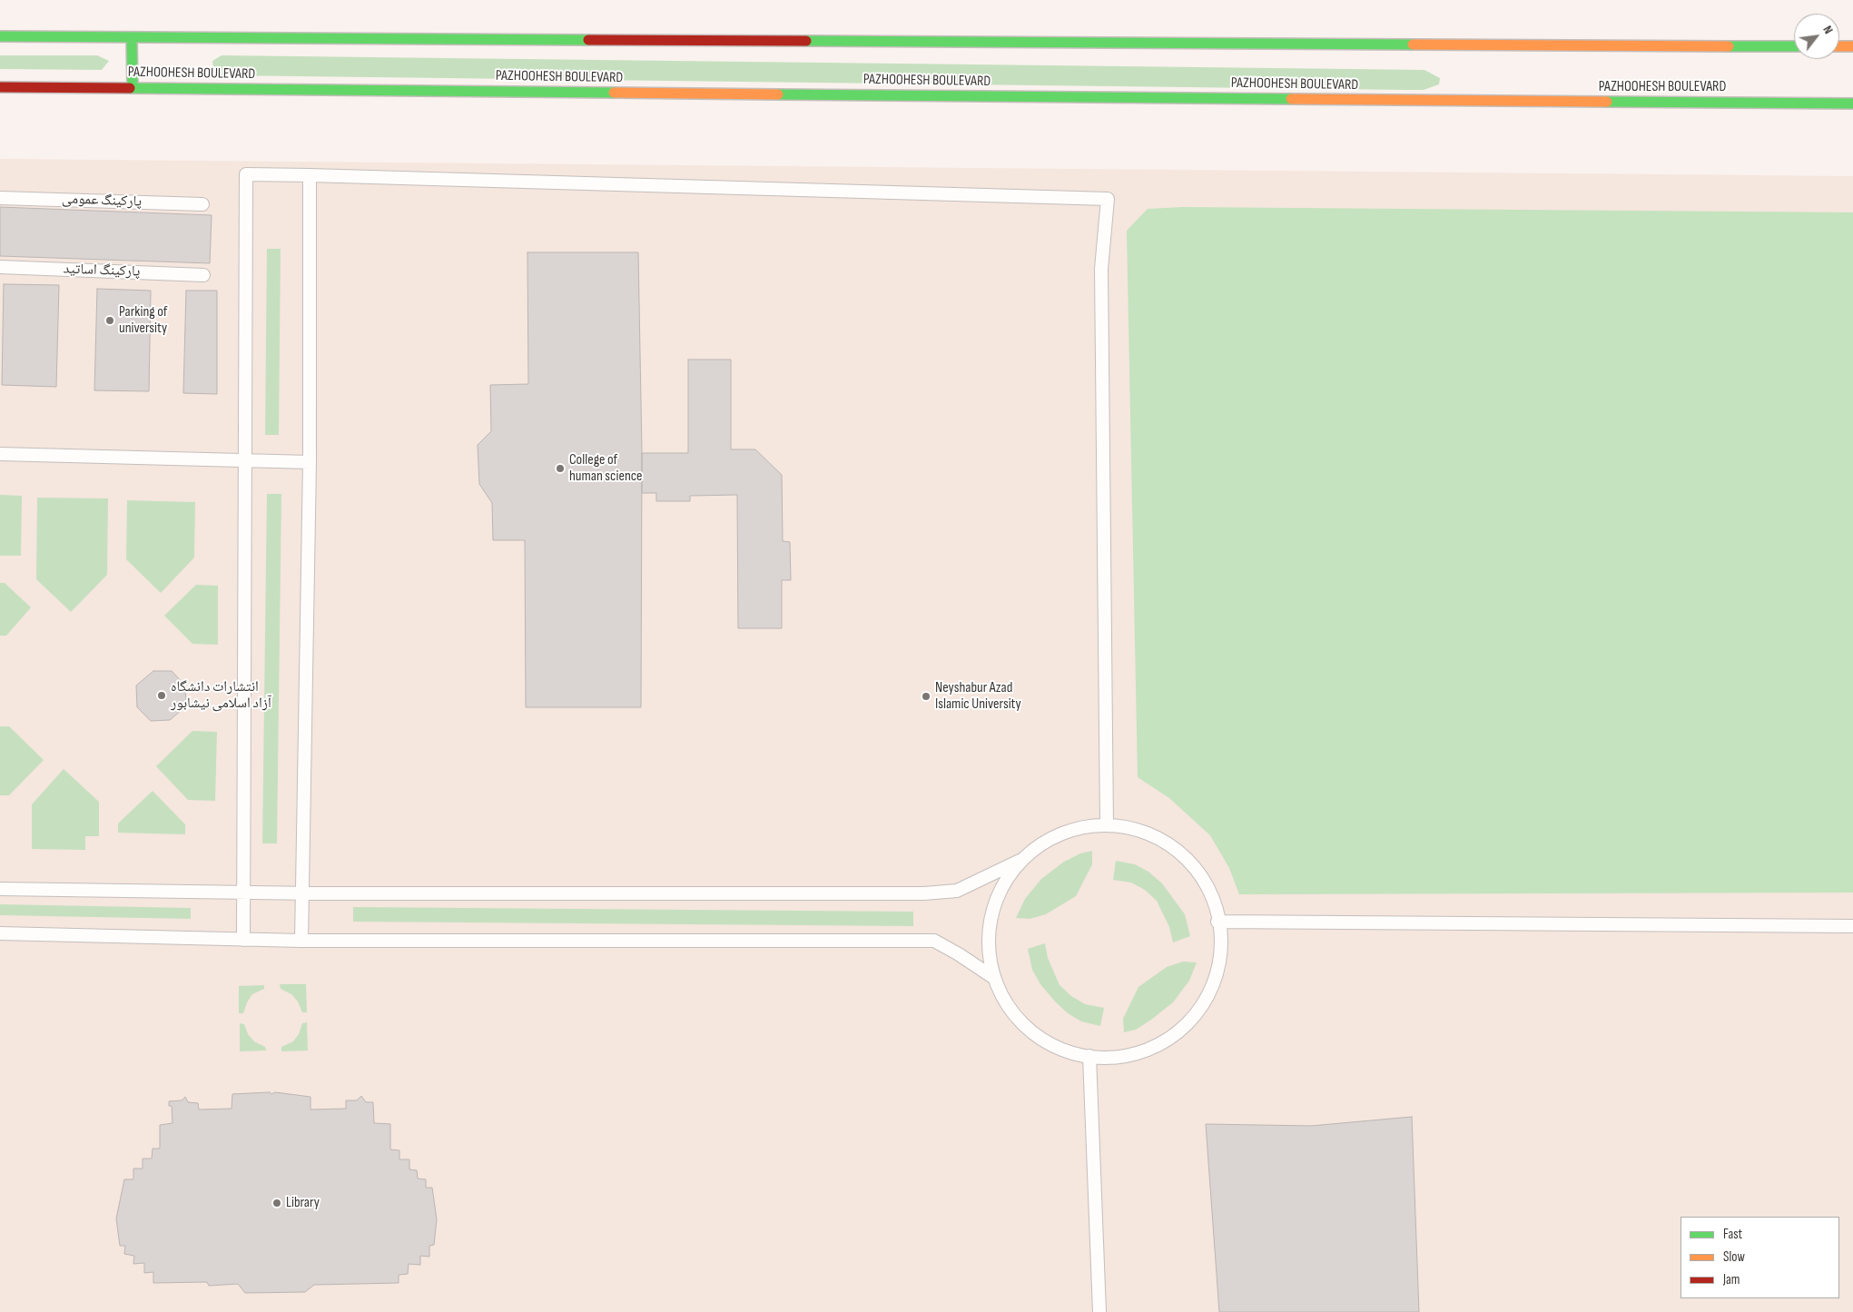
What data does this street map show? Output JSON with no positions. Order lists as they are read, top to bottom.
{
  "streets": {
    "main road": ["PAZHOOHESH BOULEVARD"],
    "lane": ["پارکینگ عمومی", "پارکینگ اساتید"]
  },
  "places": [
    "Parking of university",
    "College of human science",
    "انتشارات دانشگاه آزاد اسلامی نیشابور",
    "Neyshabur Azad Islamic University",
    "Library"
  ],
  "legend": ["Fast", "Slow", "Jam"],
  "north": "top right"
}
